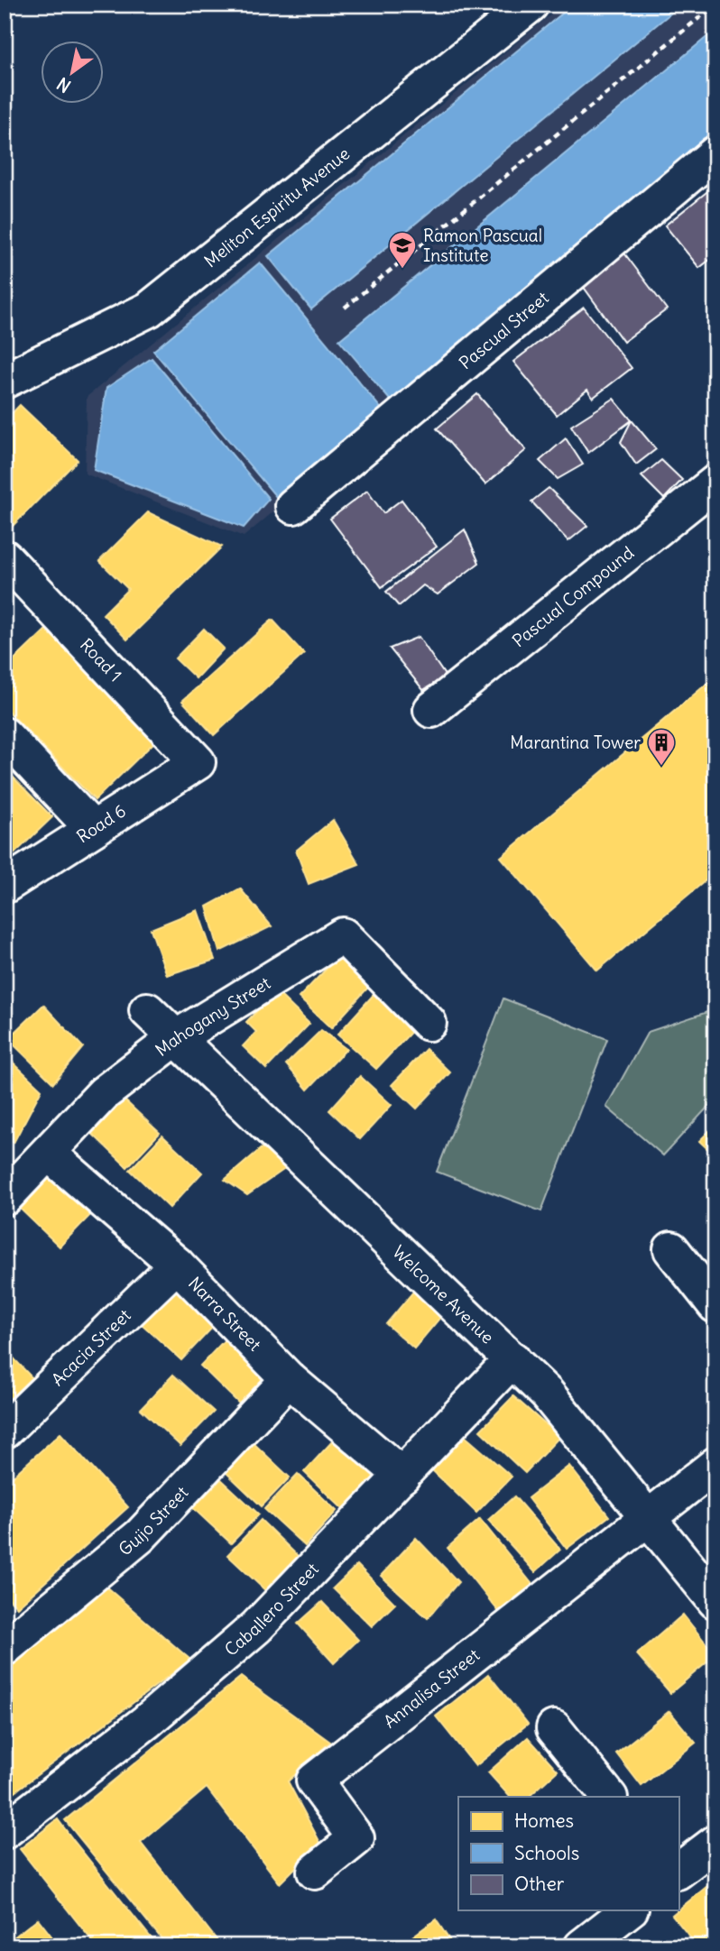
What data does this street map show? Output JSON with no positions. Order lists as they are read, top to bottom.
{
  "streets": {
    "street": [
      "Meliton Espiritu Avenue",
      "Pascual Street",
      "Pascual Compound",
      "Road 1",
      "Road 6",
      "Mahogany Street",
      "Welcome Avenue",
      "Narra Street",
      "Acacia Street",
      "Guijo Street",
      "Caballero Street",
      "Annalisa Street"
    ]
  },
  "crossings": [
    ["Road 1", "Road 6"],
    ["Mahogany Street", "Welcome Avenue"],
    ["Mahogany Street", "Narra Street"],
    ["Welcome Avenue", "Caballero Street"],
    ["Welcome Avenue", "Annalisa Street"],
    ["Narra Street", "Acacia Street"],
    ["Narra Street", "Guijo Street"],
    ["Narra Street", "Caballero Street"]
  ],
  "places": {
    "school or university": ["Ramon Pascual Institute"],
    "building": ["Marantina Tower"]
  },
  "legend": ["Homes", "Schools", "Other"],
  "north": "bottom left"
}
